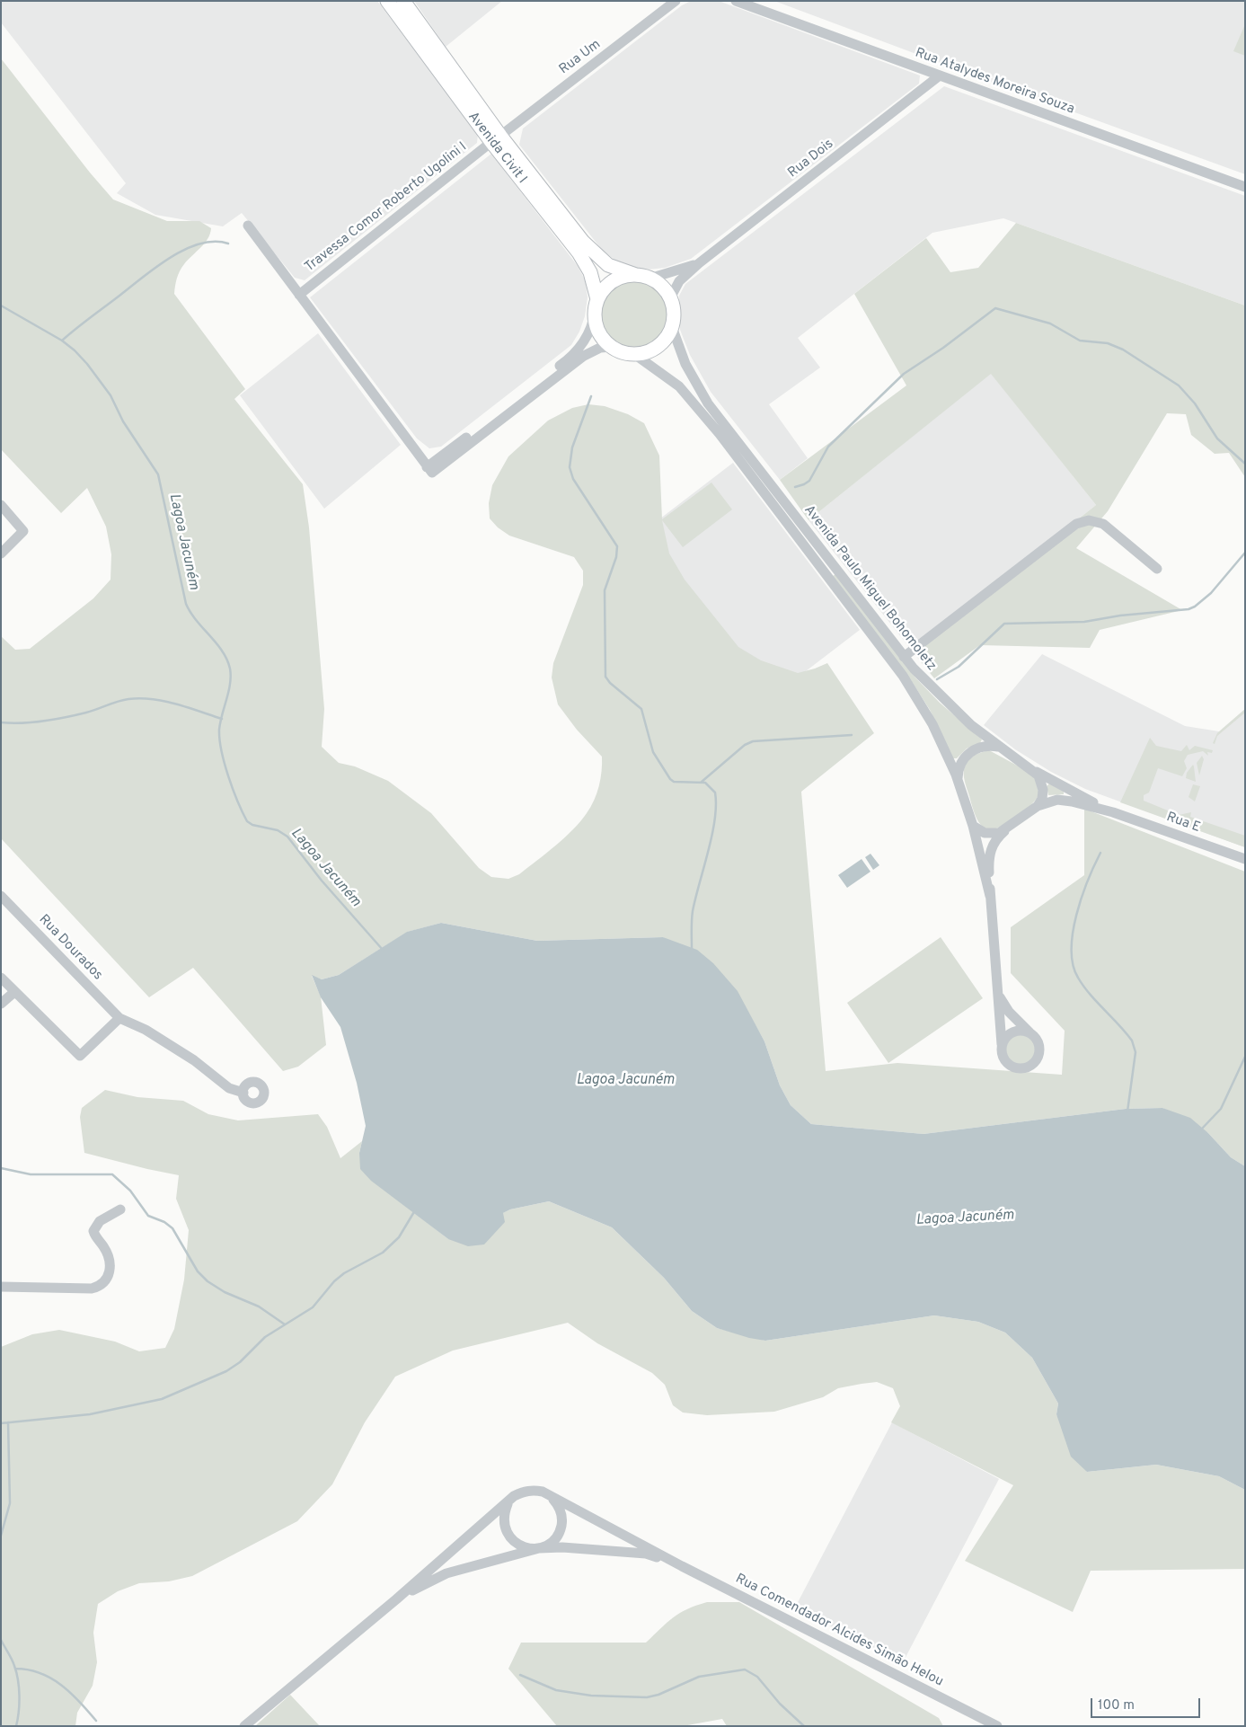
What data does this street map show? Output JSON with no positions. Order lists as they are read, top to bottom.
{
  "streets": {
    "main road": ["Avenida Civit I"],
    "street": [
      "Rua Um",
      "Rua Atalydes Moreira Souza",
      "Rua Dois",
      "Travessa Comor Roberto Ugolini I",
      "Avenida Paulo Miguel Bohomoletz",
      "Rua E",
      "Rua Dourados",
      "Rua Comendador Alcides Simão Helou"
    ]
  },
  "crossings": [
    ["Rua Um", "Avenida Civit I"],
    ["Rua Um", "Travessa Comor Roberto Ugolini I"],
    ["Rua Atalydes Moreira Souza", "Rua Dois"],
    ["Avenida Civit I", "Rua Dois"],
    ["Avenida Civit I", "Travessa Comor Roberto Ugolini I"],
    ["Avenida Civit I", "Avenida Paulo Miguel Bohomoletz"],
    ["Rua Dois", "Avenida Paulo Miguel Bohomoletz"],
    ["Avenida Paulo Miguel Bohomoletz", "Rua E"]
  ],
  "water": ["Lagoa Jacuném"],
  "scale_bar": "100 m"
}
